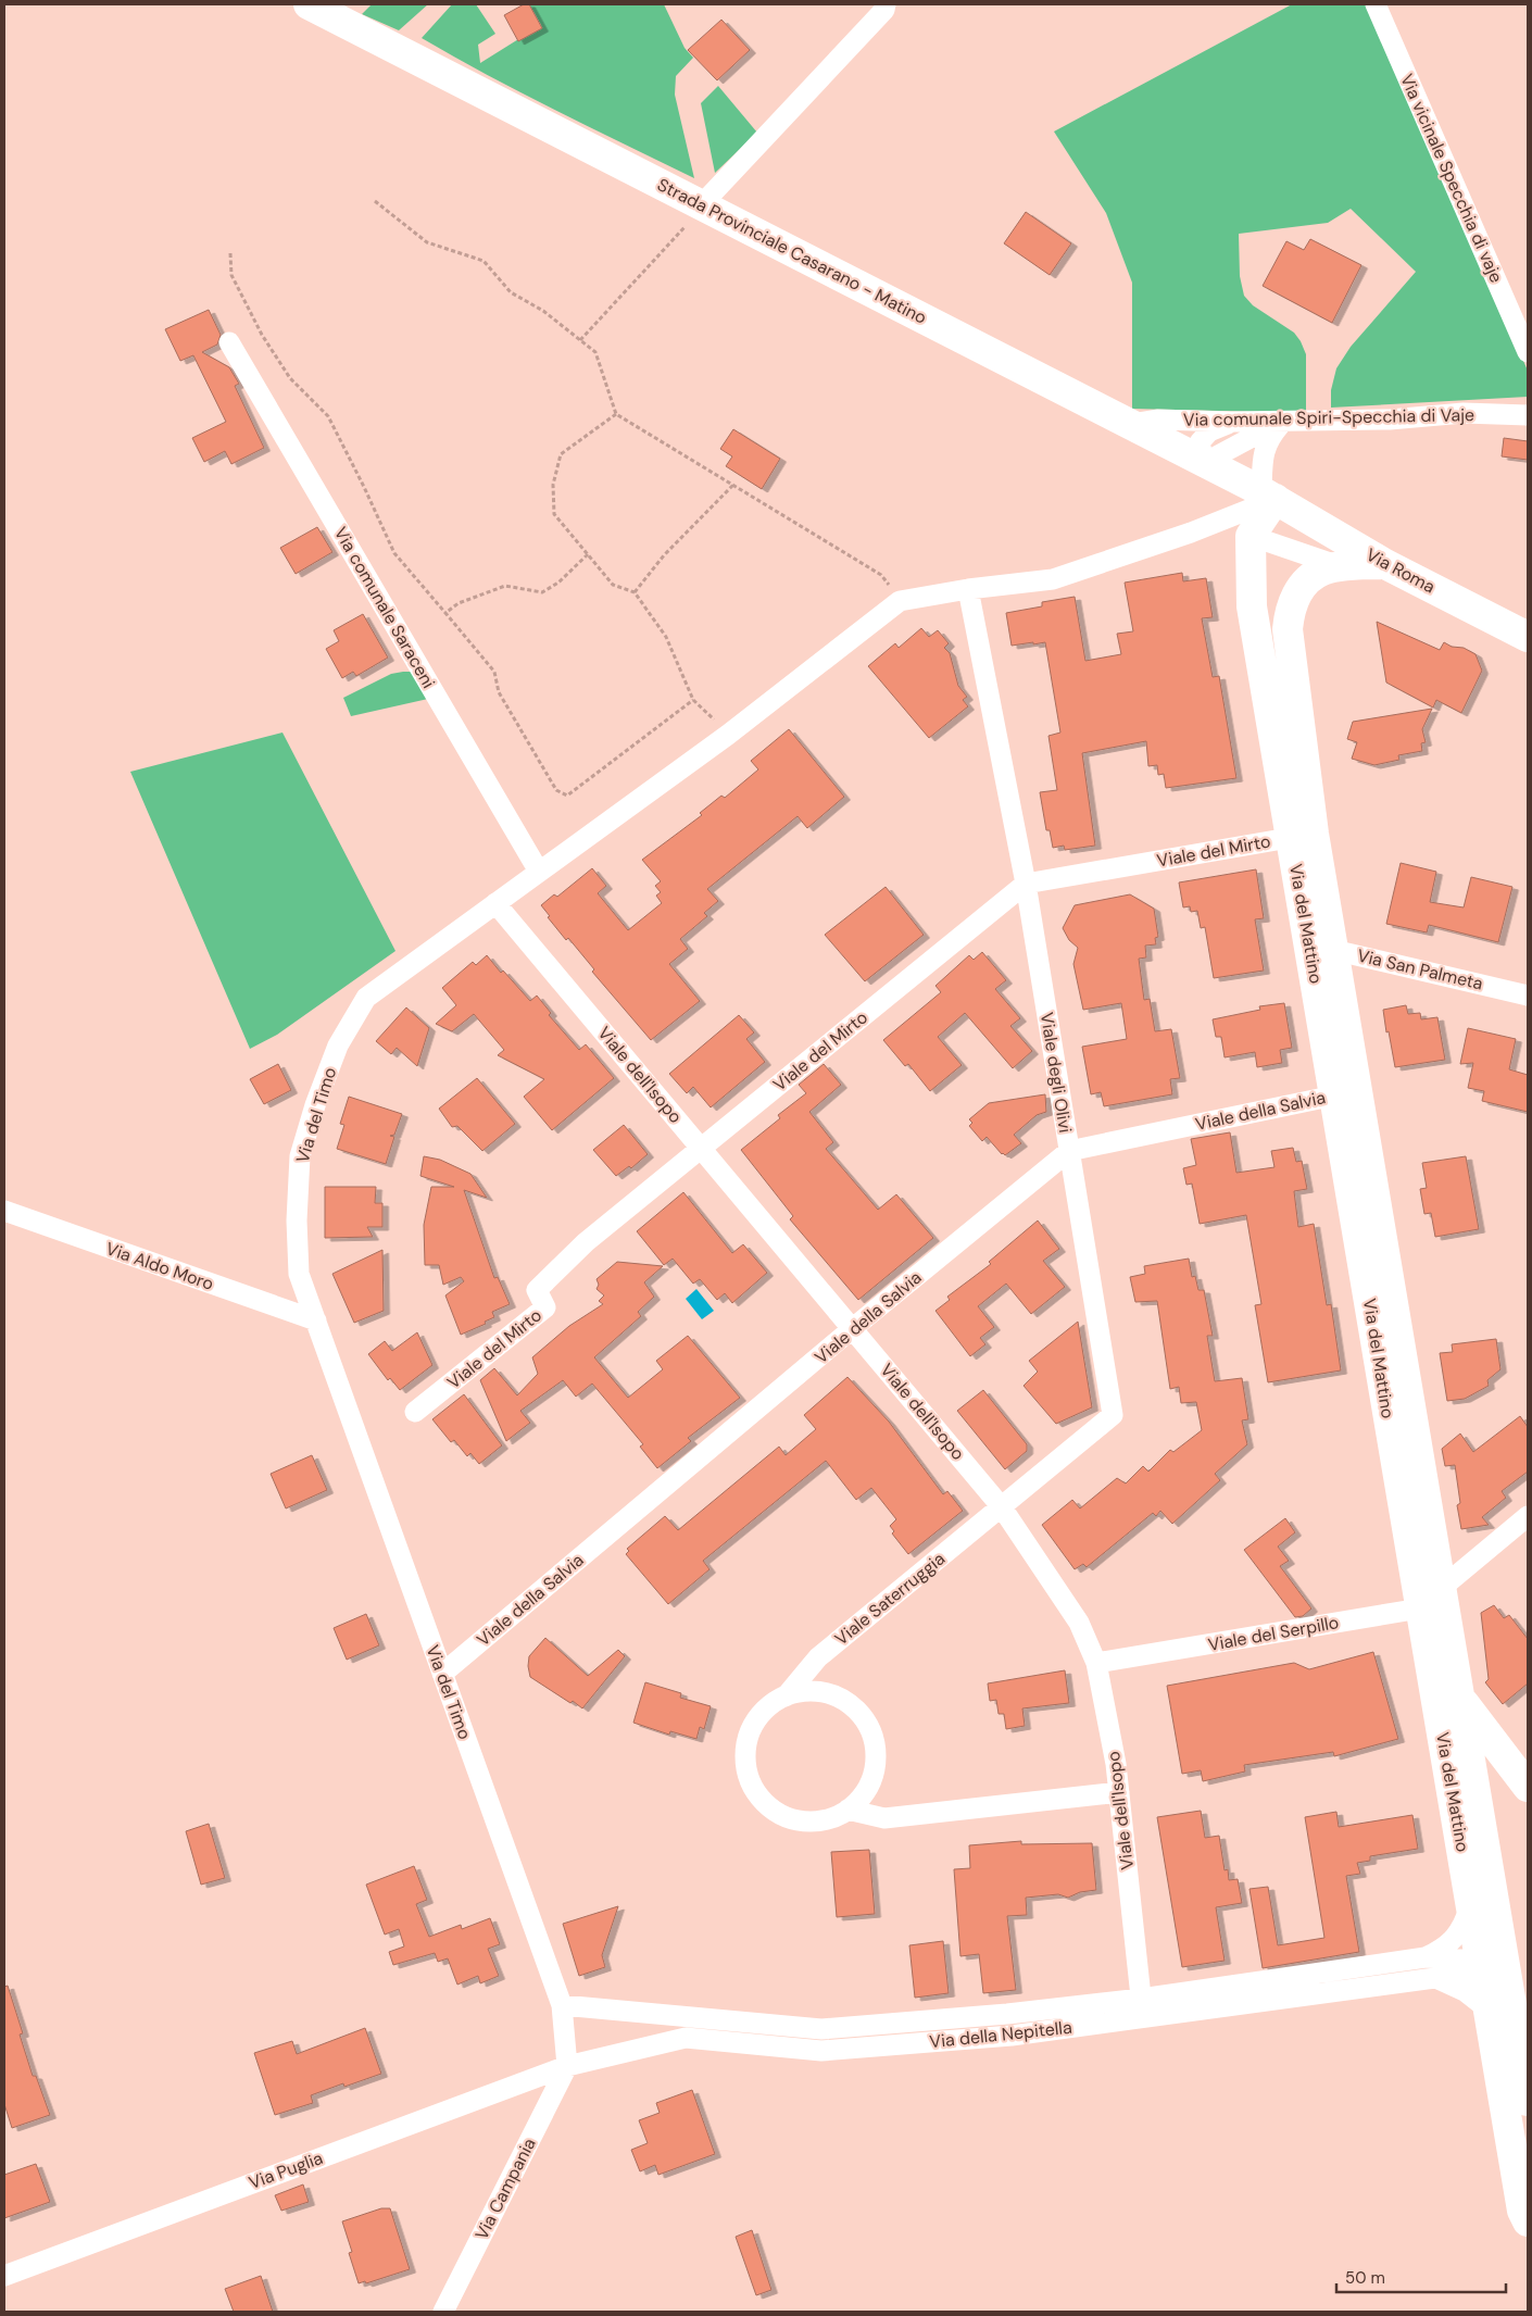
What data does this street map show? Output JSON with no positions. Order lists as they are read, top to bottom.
{
  "streets": {
    "main road": ["Strada Provinciale Casarano - Matino", "Via Roma", "Via del Mattino"],
    "street": [
      "Via vicinale Specchia di vaje",
      "Via comunale Spiri-Specchia di Vaje",
      "Via comunale Saraceni",
      "Viale del Mirto",
      "Via San Palmeta",
      "Viale degli Olivi",
      "Viale dell'Isopo",
      "Viale della Salvia",
      "Via del Timo",
      "Via Aldo Moro",
      "Viale Saterruggia",
      "Viale del Serpillo",
      "Via della Nepitella",
      "Via Puglia",
      "Via Campania"
    ]
  },
  "crossings": [
    ["Strada Provinciale Casarano - Matino", "Via comunale Spiri-Specchia di Vaje"],
    ["Strada Provinciale Casarano - Matino", "Via Roma"],
    ["Via Roma", "Via del Mattino"],
    ["Viale del Mirto", "Via del Mattino"],
    ["Viale del Mirto", "Viale degli Olivi"],
    ["Viale del Mirto", "Viale dell'Isopo"],
    ["Via del Mattino", "Via San Palmeta"],
    ["Via del Mattino", "Viale della Salvia"],
    ["Via del Mattino", "Viale del Serpillo"],
    ["Via del Mattino", "Via della Nepitella"],
    ["Viale degli Olivi", "Viale dell'Isopo"],
    ["Viale degli Olivi", "Viale della Salvia"],
    ["Viale degli Olivi", "Viale Saterruggia"],
    ["Viale dell'Isopo", "Viale della Salvia"],
    ["Viale dell'Isopo", "Via del Timo"],
    ["Viale dell'Isopo", "Viale Saterruggia"],
    ["Viale dell'Isopo", "Viale del Serpillo"],
    ["Viale dell'Isopo", "Via della Nepitella"],
    ["Viale della Salvia", "Via del Timo"],
    ["Via del Timo", "Via Aldo Moro"],
    ["Via del Timo", "Via della Nepitella"],
    ["Via del Timo", "Via Puglia"],
    ["Via del Timo", "Via Campania"],
    ["Via della Nepitella", "Via Puglia"],
    ["Via della Nepitella", "Via Campania"],
    ["Via Puglia", "Via Campania"]
  ],
  "scale_bar": "50 m"
}
